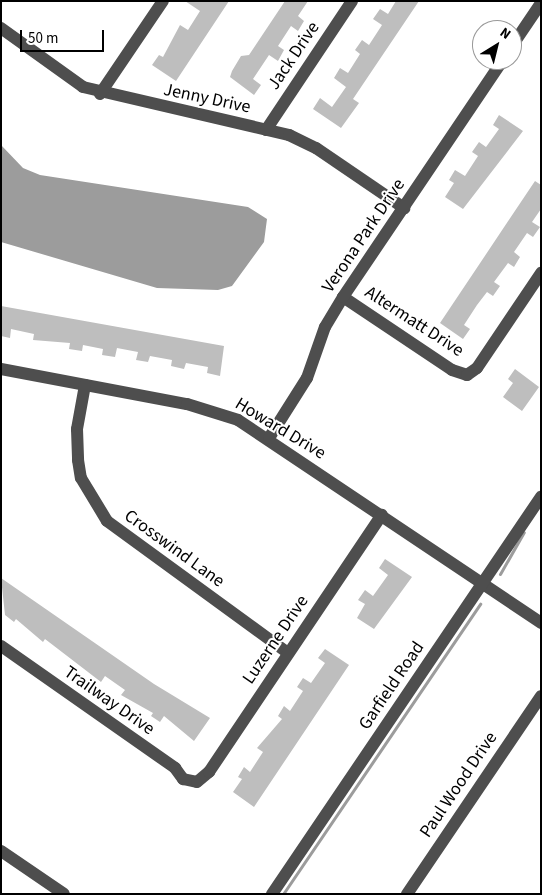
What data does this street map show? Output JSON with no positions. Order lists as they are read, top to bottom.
{
  "streets": {
    "street": [
      "Jack Drive",
      "Jenny Drive",
      "Verona Park Drive",
      "Altermatt Drive",
      "Howard Drive",
      "Crosswind Lane",
      "Luzerne Drive",
      "Garfield Road",
      "Trailway Drive",
      "Paul Wood Drive"
    ]
  },
  "crossings": [
    ["Jack Drive", "Jenny Drive"],
    ["Jenny Drive", "Verona Park Drive"],
    ["Verona Park Drive", "Altermatt Drive"],
    ["Verona Park Drive", "Howard Drive"],
    ["Howard Drive", "Crosswind Lane"],
    ["Howard Drive", "Luzerne Drive"],
    ["Howard Drive", "Garfield Road"],
    ["Crosswind Lane", "Luzerne Drive"],
    ["Luzerne Drive", "Trailway Drive"]
  ],
  "scale_bar": "50 m",
  "north": "top right"
}
